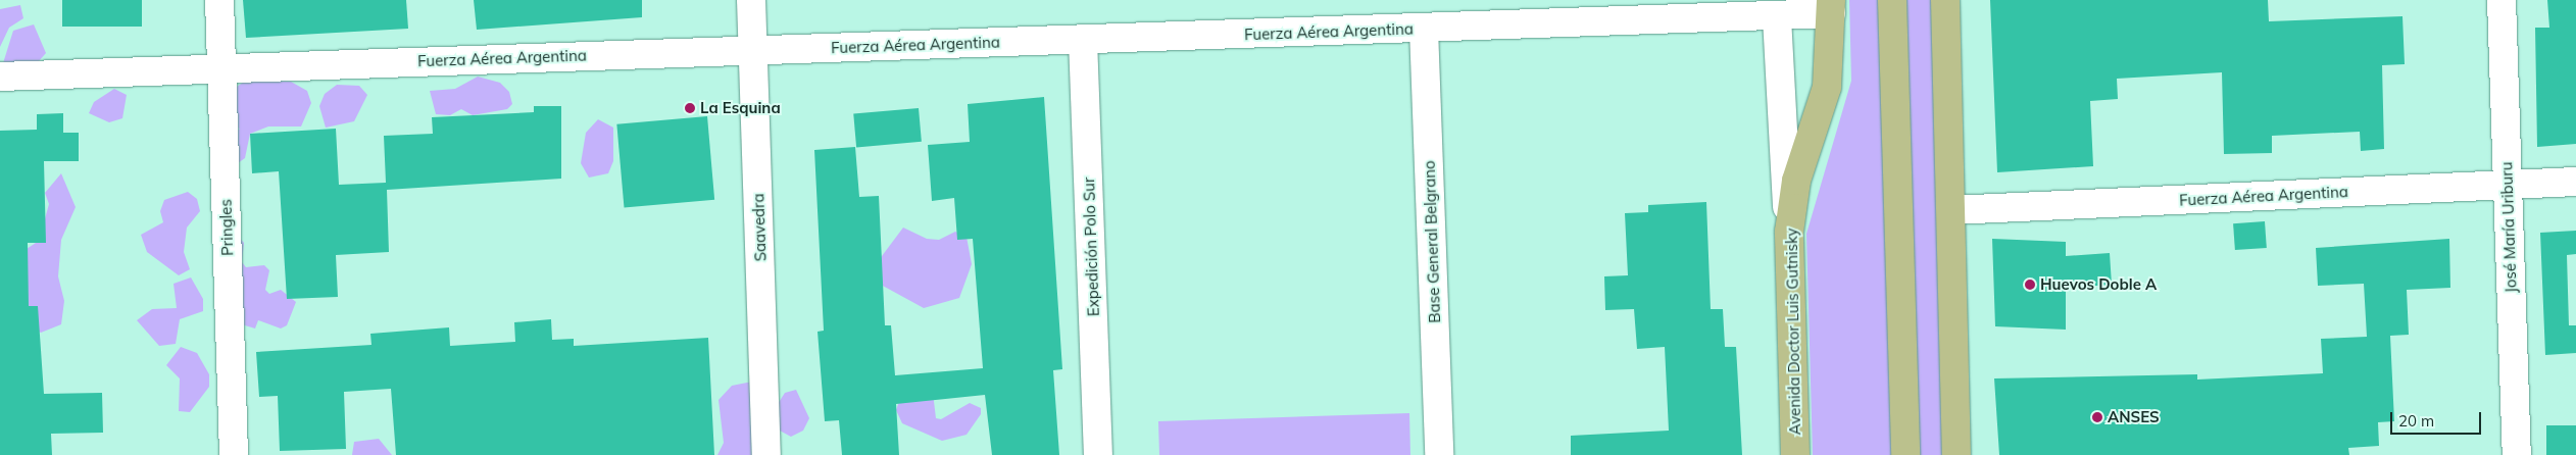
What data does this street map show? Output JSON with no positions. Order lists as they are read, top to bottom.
{
  "streets": {
    "main road": ["Avenida Doctor Luis Gutnisky"],
    "street": [
      "Fuerza Aérea Argentina",
      "Pringles",
      "Saavedra",
      "José María Uriburu",
      "Base General Belgrano",
      "Expedición Polo Sur"
    ]
  },
  "crossings": [
    ["Fuerza Aérea Argentina", "Pringles"],
    ["Fuerza Aérea Argentina", "Saavedra"],
    ["Fuerza Aérea Argentina", "José María Uriburu"],
    ["Fuerza Aérea Argentina", "Base General Belgrano"],
    ["Fuerza Aérea Argentina", "Expedición Polo Sur"],
    ["Fuerza Aérea Argentina", "Avenida Doctor Luis Gutnisky"]
  ],
  "places": ["La Esquina", "Huevos Doble A", "ANSES"],
  "scale_bar": "20 m"
}
